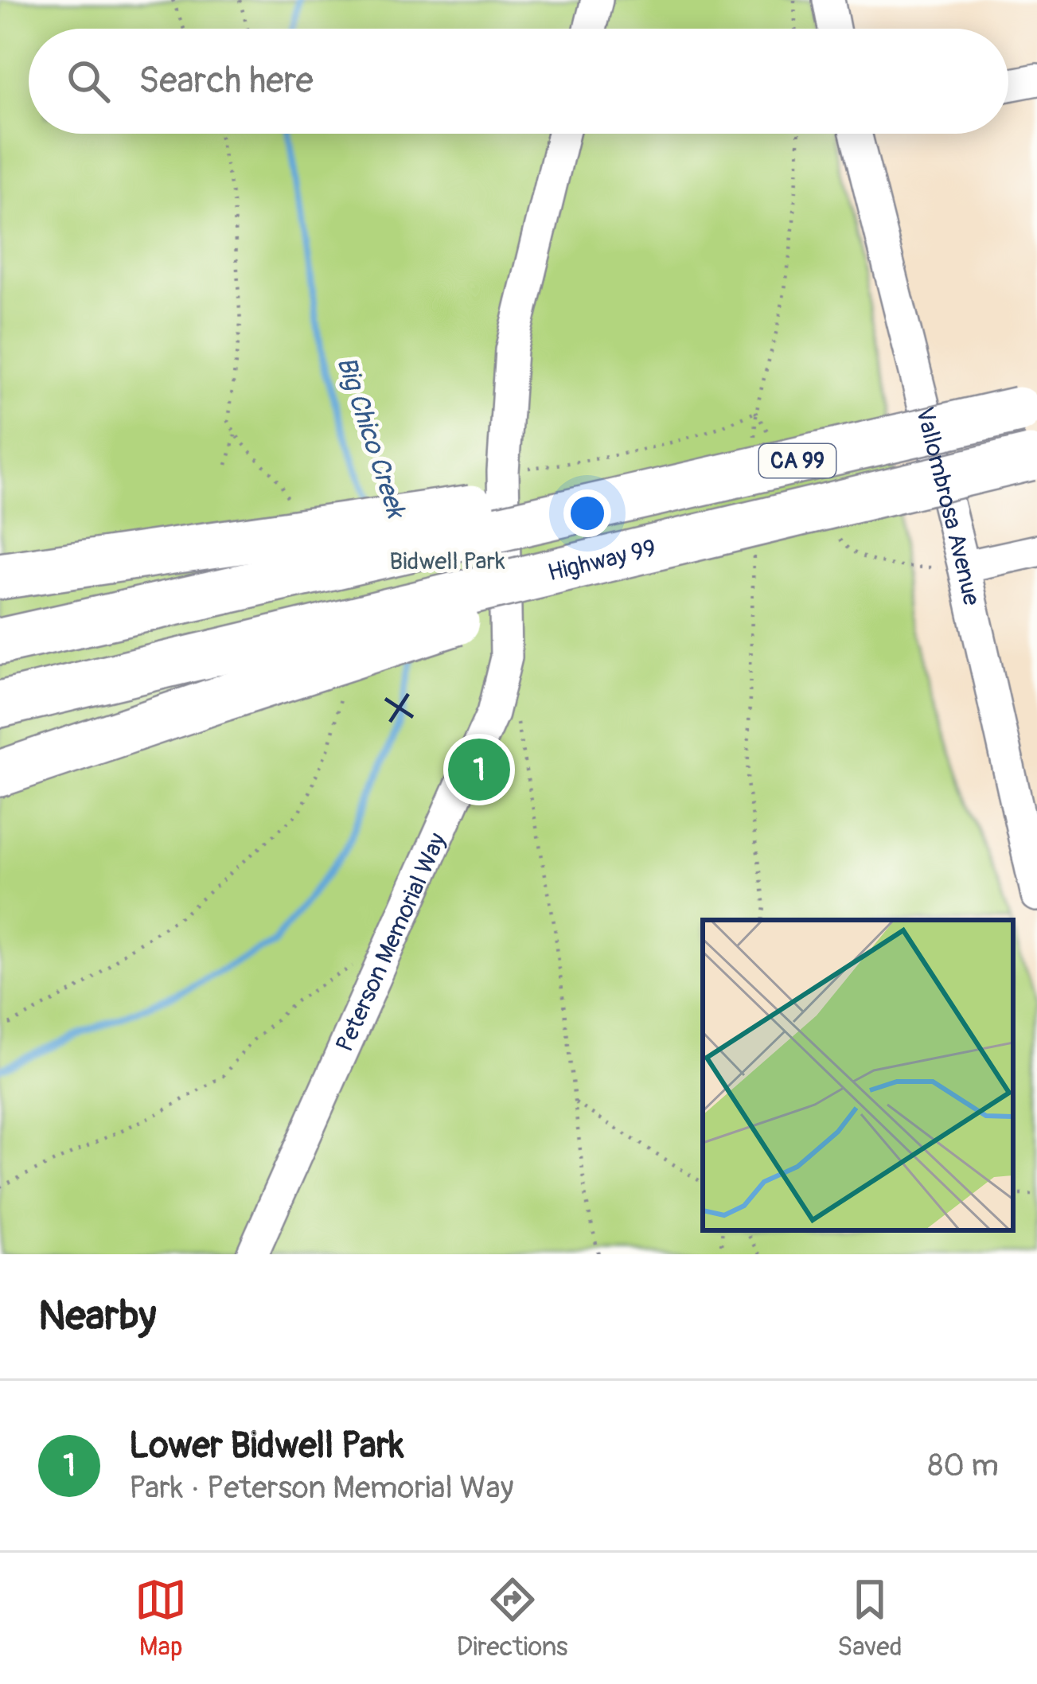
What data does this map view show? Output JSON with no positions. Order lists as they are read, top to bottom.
{
  "streets": {
    "highway": ["CA 99", "Highway 99"],
    "street": ["Vallombrosa Avenue", "Peterson Memorial Way"]
  },
  "water": ["Big Chico Creek"],
  "parks": ["Bidwell Park"],
  "page": {
    "search": "Search here",
    "pins": "1",
    "heading": "Nearby",
    "list": [
      {
        "mark": "1",
        "name": "Lower Bidwell Park",
        "note": "Park · Peterson Memorial Way",
        "value": "80 m"
      }
    ],
    "nav": ["Map", "Directions", "Saved"]
  }
}
